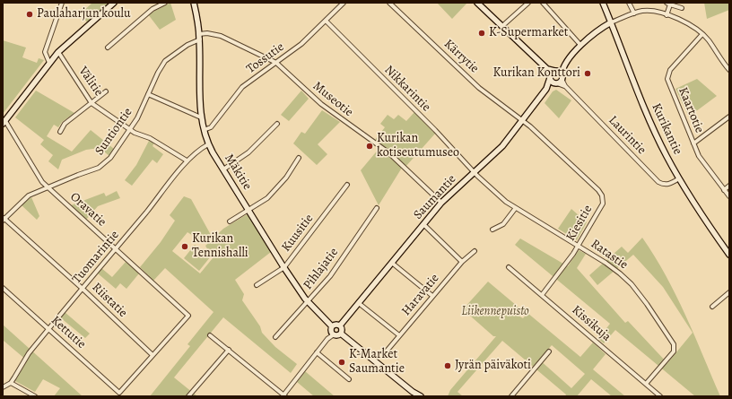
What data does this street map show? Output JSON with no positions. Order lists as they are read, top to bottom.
{
  "streets": {
    "street": [
      "Kärrytie",
      "Tossutie",
      "Välitie",
      "Nikkarintie",
      "Museotie",
      "Kaartotie",
      "Kurikantie",
      "Suntiontie",
      "Laurintie",
      "Mäkitie",
      "Saumantie",
      "Oravatie",
      "Kiesitie",
      "Kuusitie",
      "Ratastie",
      "Tuomarintie",
      "Pihlajatie",
      "Haravatie",
      "Riistatie",
      "Kissikuja",
      "Kettutie"
    ]
  },
  "crossings": [
    ["Kärrytie", "Saumantie"],
    ["Kärrytie", "Kiesitie"],
    ["Tossutie", "Nikkarintie"],
    ["Tossutie", "Museotie"],
    ["Tossutie", "Mäkitie"],
    ["Välitie", "Suntiontie"],
    ["Välitie", "Tuomarintie"],
    ["Nikkarintie", "Saumantie"],
    ["Nikkarintie", "Ratastie"],
    ["Museotie", "Suntiontie"],
    ["Museotie", "Mäkitie"],
    ["Museotie", "Saumantie"],
    ["Kurikantie", "Laurintie"],
    ["Suntiontie", "Mäkitie"],
    ["Suntiontie", "Oravatie"],
    ["Suntiontie", "Riistatie"],
    ["Mäkitie", "Saumantie"],
    ["Mäkitie", "Kuusitie"],
    ["Mäkitie", "Tuomarintie"],
    ["Mäkitie", "Pihlajatie"],
    ["Saumantie", "Kiesitie"],
    ["Saumantie", "Ratastie"],
    ["Oravatie", "Tuomarintie"],
    ["Oravatie", "Riistatie"],
    ["Oravatie", "Kettutie"],
    ["Kiesitie", "Ratastie"],
    ["Kiesitie", "Kissikuja"],
    ["Ratastie", "Kissikuja"],
    ["Tuomarintie", "Riistatie"],
    ["Tuomarintie", "Kettutie"],
    ["Riistatie", "Kettutie"]
  ],
  "parks": ["Liikennepuisto"],
  "places": [
    "Paulaharjun koulu",
    "K-Supermarket",
    "Kurikan Konttori",
    "Kurikan kotiseutumuseo",
    "Kurikan Tennishalli",
    "K-Market Saumantie",
    "Jyrän päiväkoti"
  ]
}
